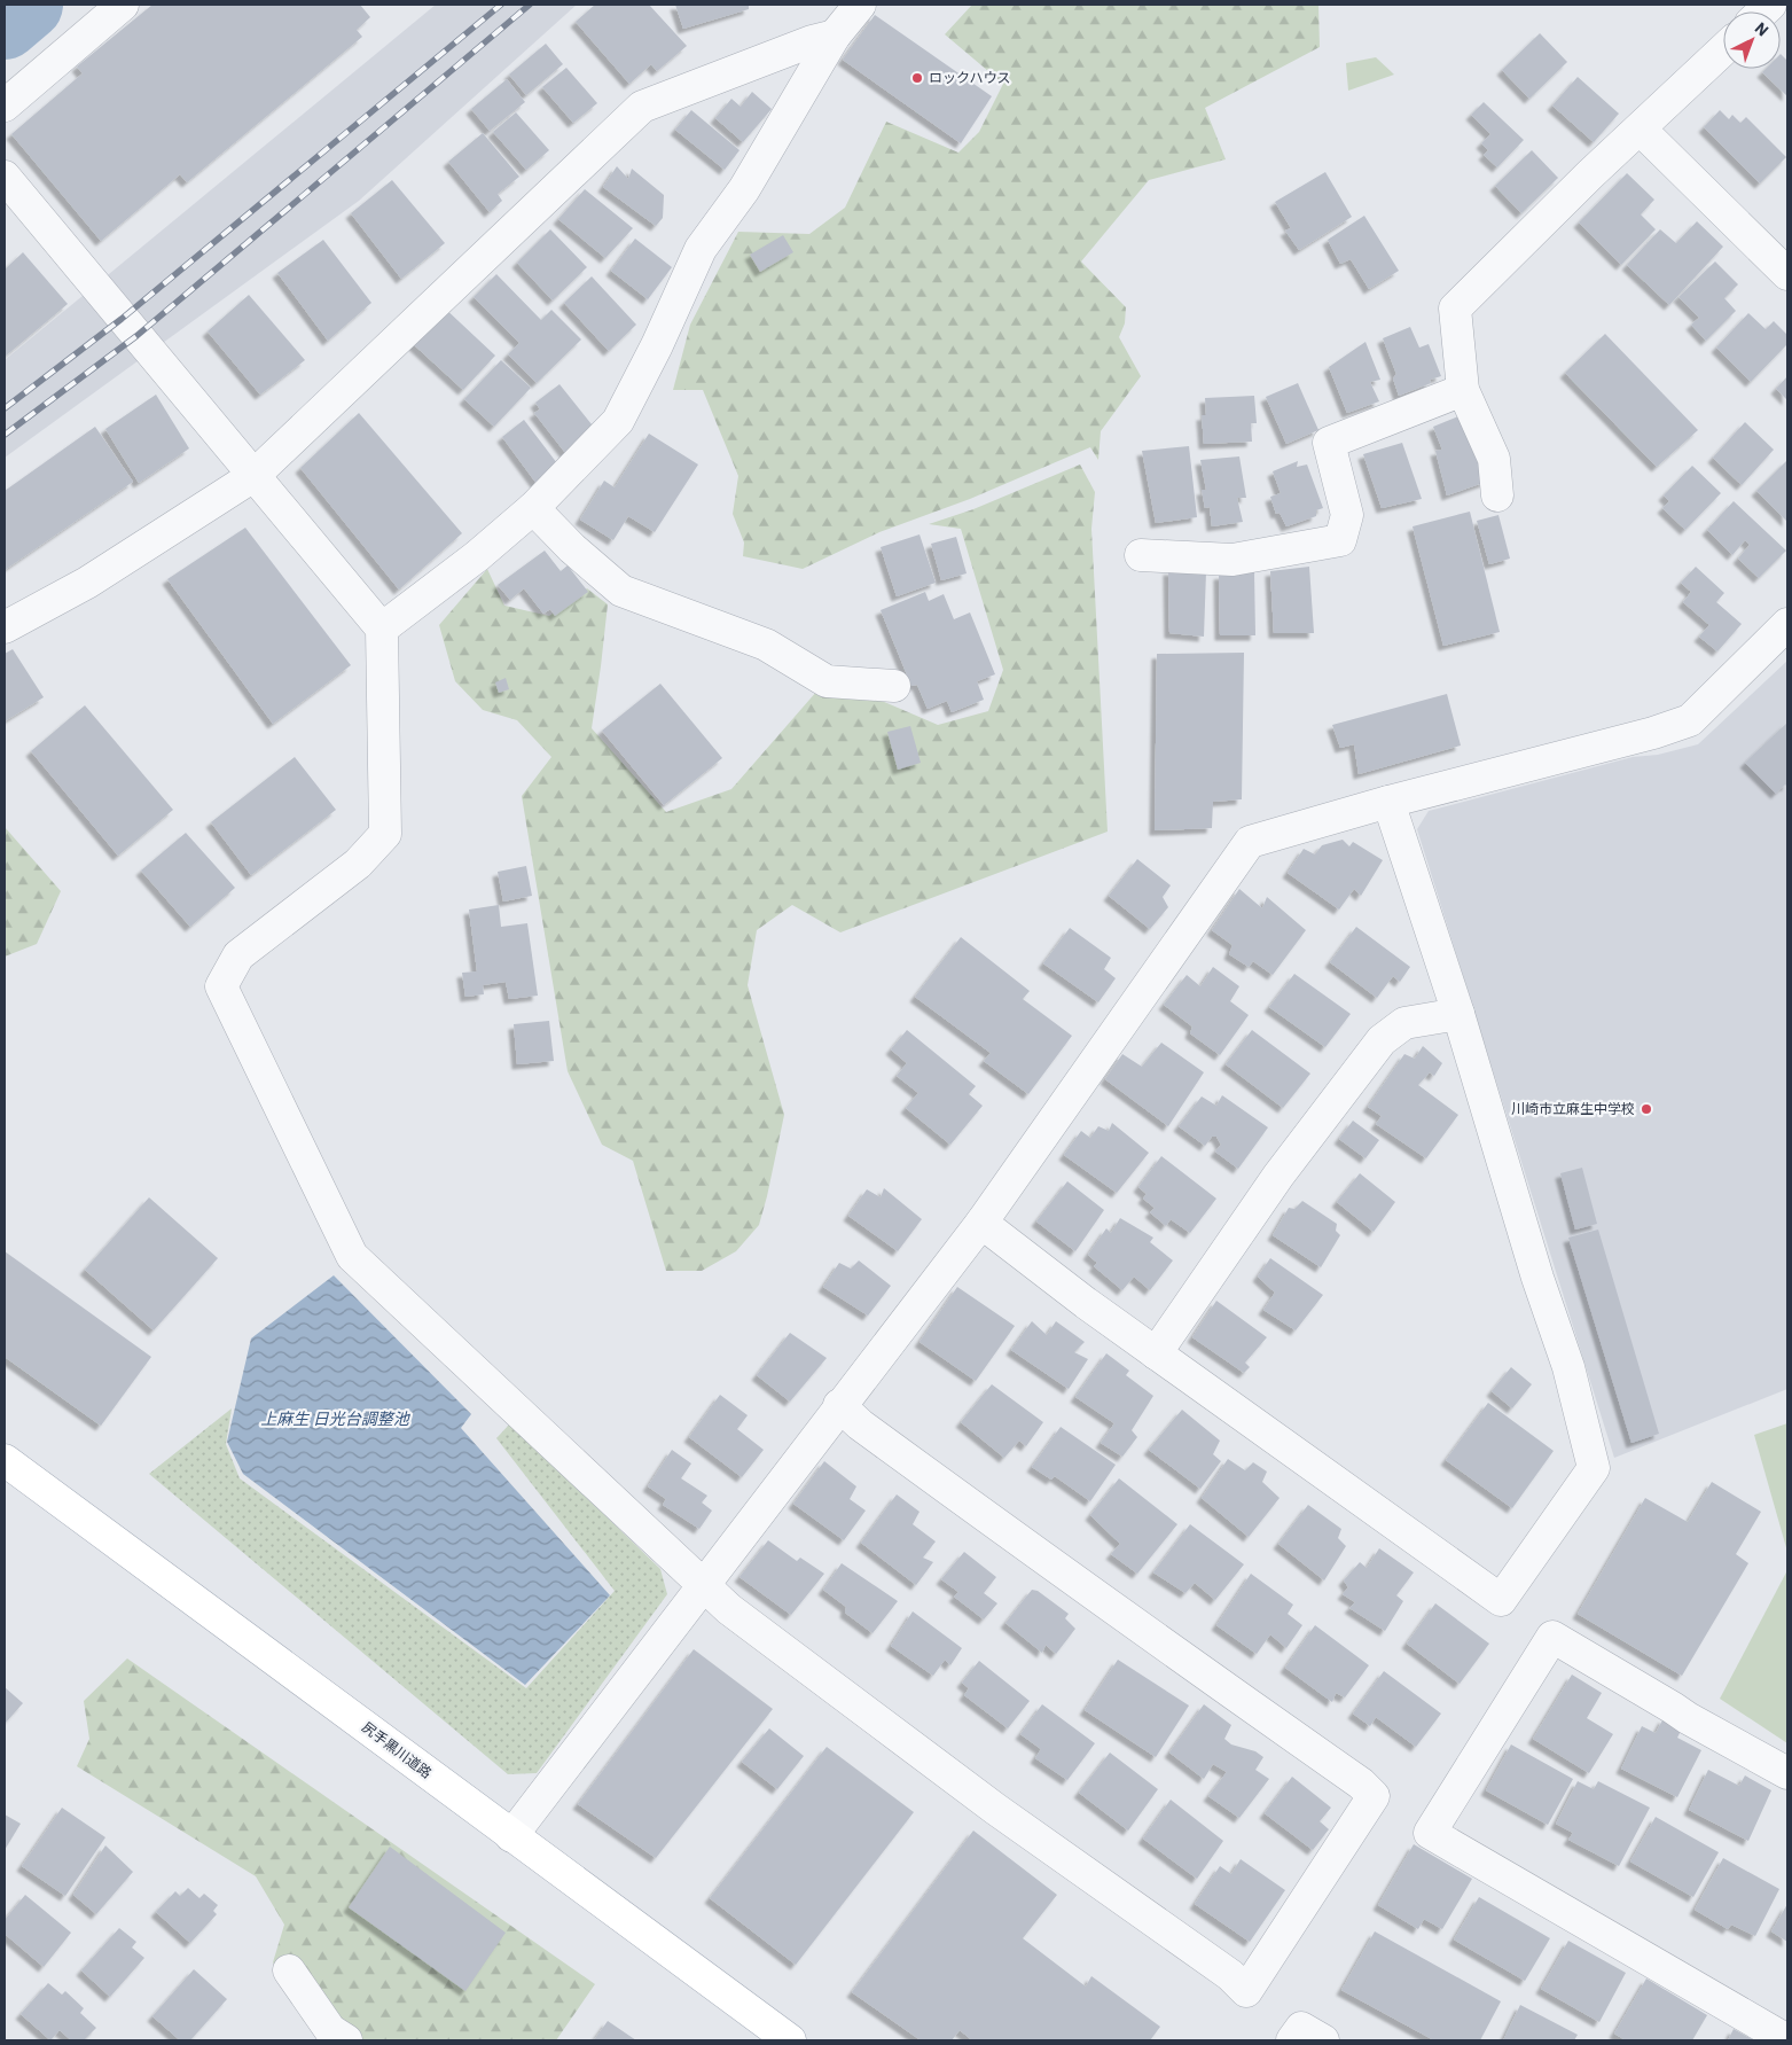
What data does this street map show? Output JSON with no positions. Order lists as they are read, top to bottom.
{
  "streets": {
    "main road": ["尻手黒川道路"]
  },
  "water": ["上麻生 日光台調整池"],
  "places": ["ロックハウス", "川崎市立麻生中学校"],
  "north": "top right"
}
